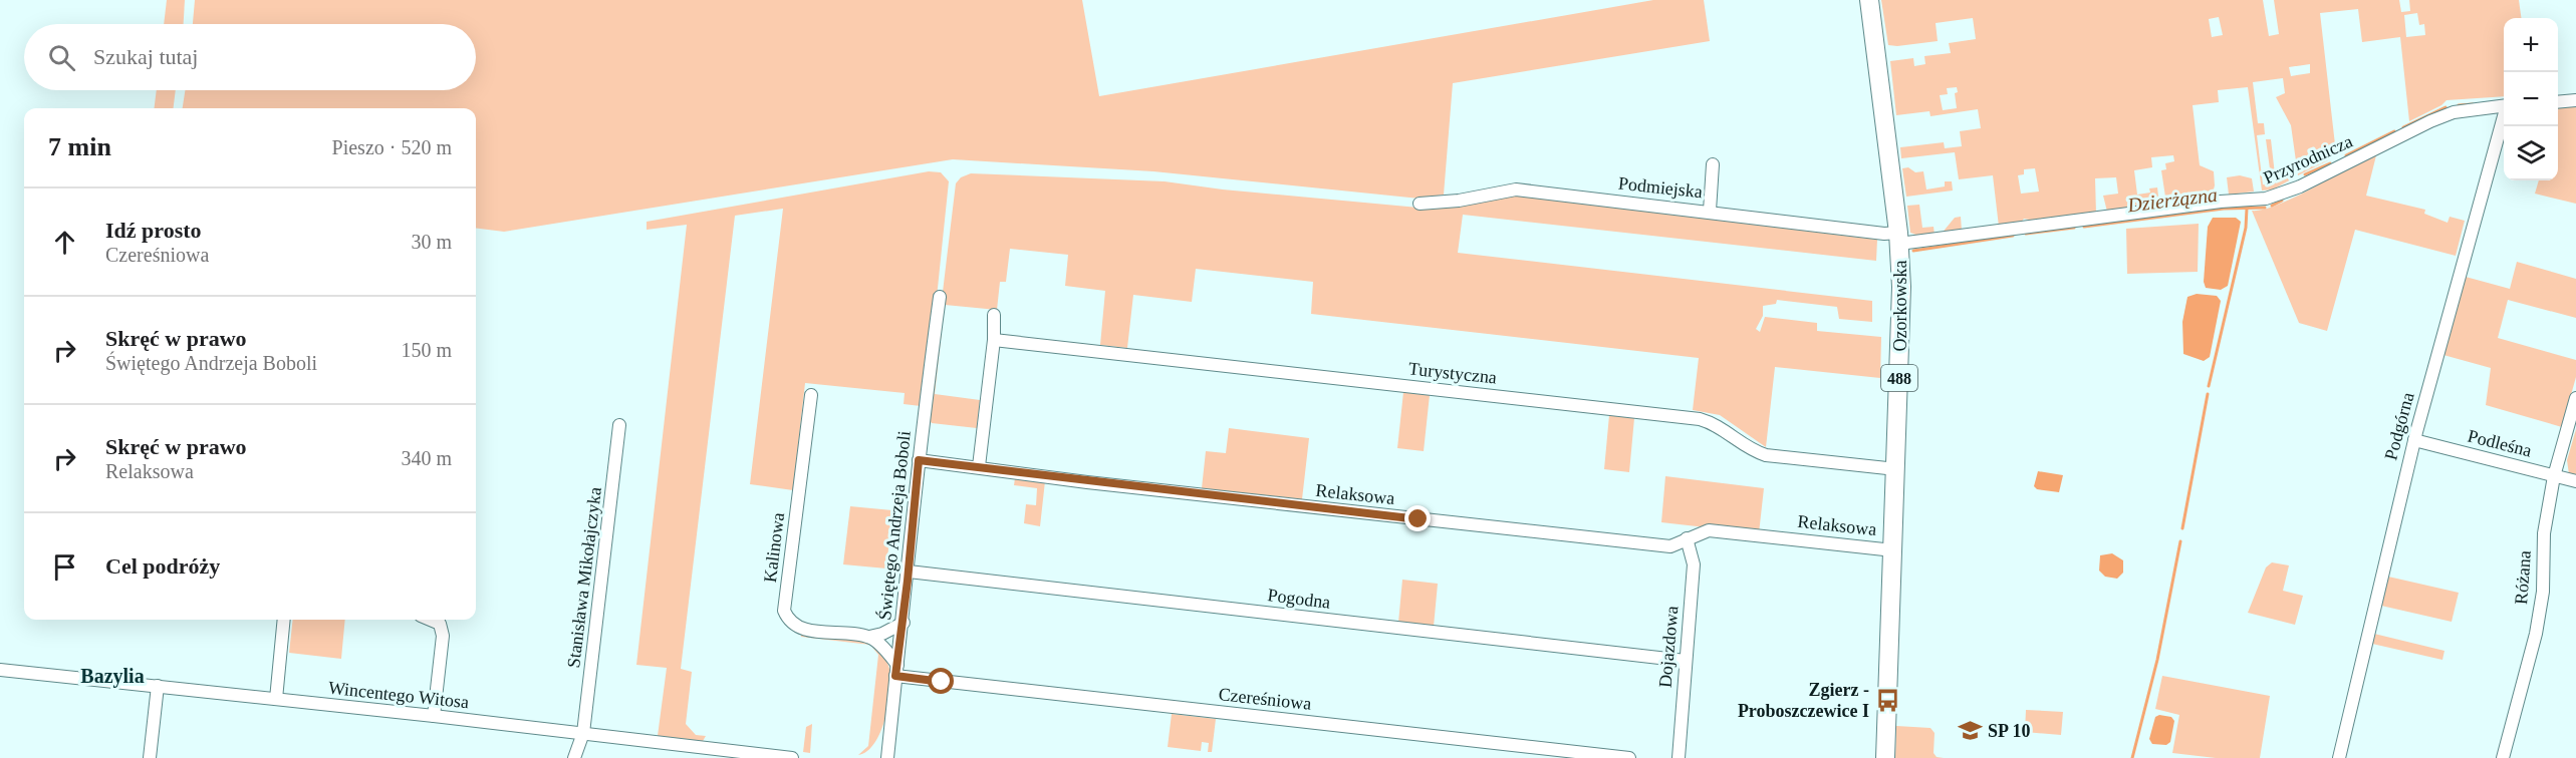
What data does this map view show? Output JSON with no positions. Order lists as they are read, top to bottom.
{
  "streets": {
    "main road": ["Ozorkowska", "488"],
    "street": [
      "Przyrodnicza",
      "Podmiejska",
      "Turystyczna",
      "Podgórna",
      "Podleśna",
      "Relaksowa",
      "Świętego Andrzeja Boboli",
      "Kalinowa",
      "Stanisława Mikołajczyka",
      "Różana",
      "Pogodna",
      "Dojazdowa",
      "Wincentego Witosa",
      "Czereśniowa"
    ]
  },
  "crossings": [
    ["Przyrodnicza", "Podmiejska"],
    ["Przyrodnicza", "Ozorkowska"],
    ["Podmiejska", "Ozorkowska"],
    ["Ozorkowska", "Turystyczna"],
    ["Ozorkowska", "Relaksowa"],
    ["Podgórna", "Podleśna"],
    ["Podleśna", "Różana"],
    ["Relaksowa", "Świętego Andrzeja Boboli"],
    ["Relaksowa", "Dojazdowa"],
    ["Świętego Andrzeja Boboli", "Kalinowa"],
    ["Świętego Andrzeja Boboli", "Pogodna"],
    ["Świętego Andrzeja Boboli", "Czereśniowa"],
    ["Stanisława Mikołajczyka", "Wincentego Witosa"],
    ["Pogodna", "Dojazdowa"]
  ],
  "districts": ["Bazylia"],
  "water": ["Dzierżązna"],
  "places": {
    "bus stop": ["Zgierz - Proboszczewice I"],
    "school or university": ["SP 10"]
  },
  "page": {
    "map_buttons": ["+", "−"],
    "search": "Szukaj tutaj",
    "heading": ["7 min", "Pieszo · 520 m"],
    "list": [
      ["Idź prosto", "Czereśniowa", "30 m"],
      ["Skręć w prawo", "Świętego Andrzeja Boboli", "150 m"],
      ["Skręć w prawo", "Relaksowa", "340 m"],
      "Cel podróży"
    ]
  }
}
